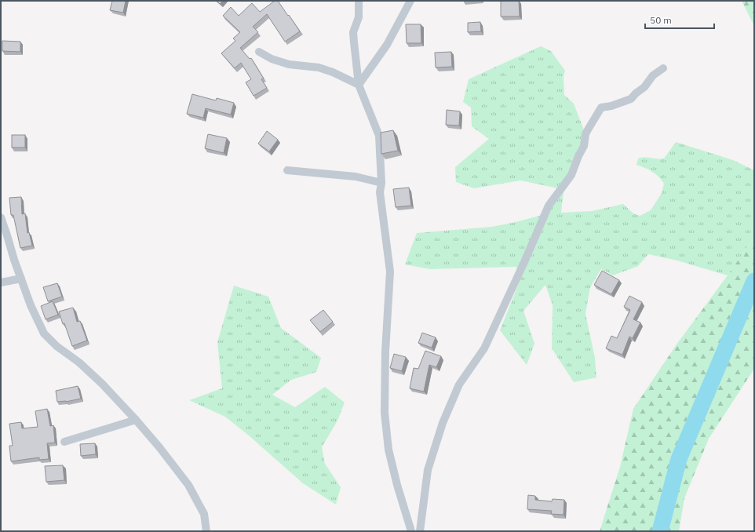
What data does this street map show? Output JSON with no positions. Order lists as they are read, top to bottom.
{
  "scale_bar": "50 m"
}
